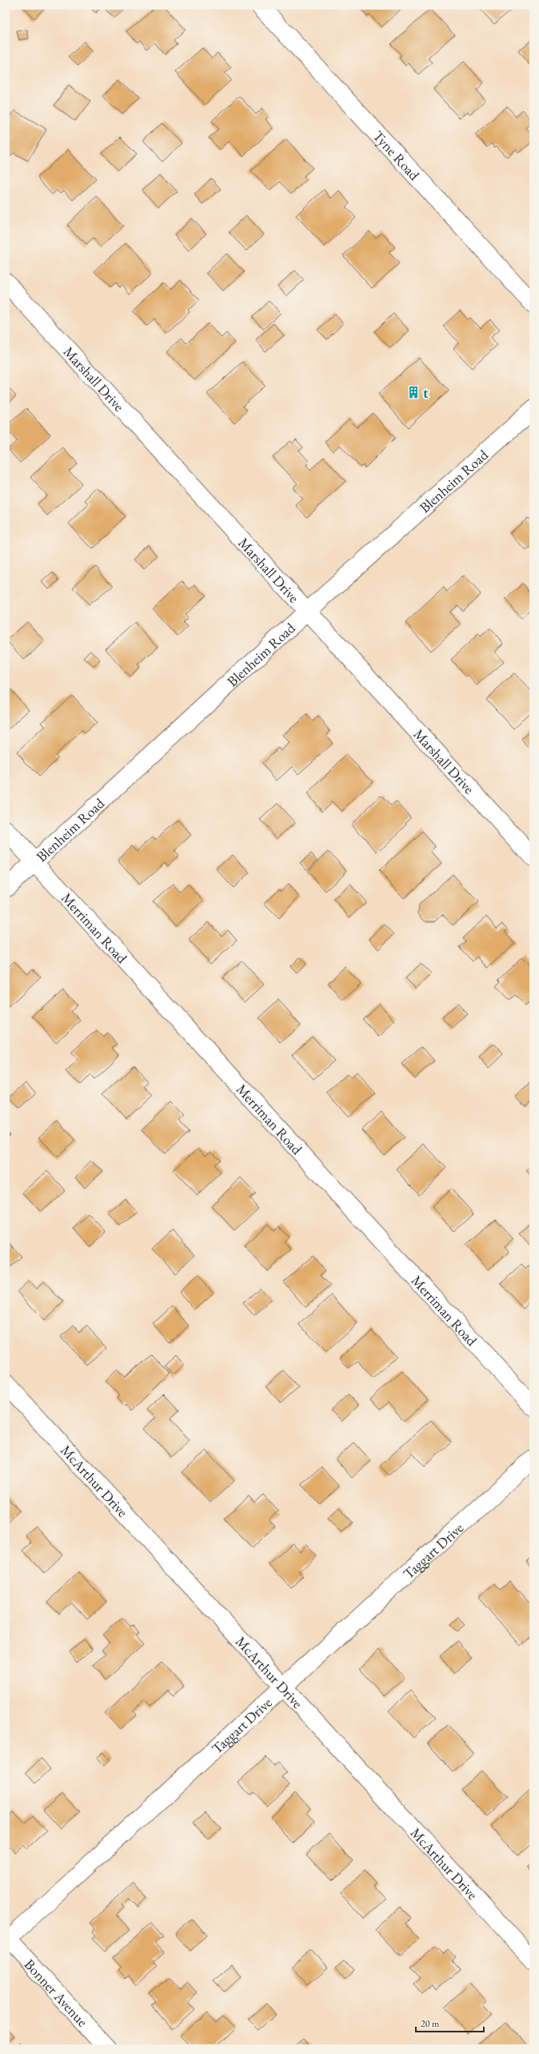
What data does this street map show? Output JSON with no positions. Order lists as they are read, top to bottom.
{
  "streets": {
    "street": [
      "Tyne Road",
      "Marshall Drive",
      "Blenheim Road",
      "Merriman Road",
      "McArthur Drive",
      "Taggart Drive",
      "Bonner Avenue"
    ]
  },
  "crossings": [
    ["Marshall Drive", "Blenheim Road"],
    ["Blenheim Road", "Merriman Road"],
    ["McArthur Drive", "Taggart Drive"],
    ["Taggart Drive", "Bonner Avenue"]
  ],
  "places": {
    "building": ["t"]
  },
  "scale_bar": "20 m"
}
